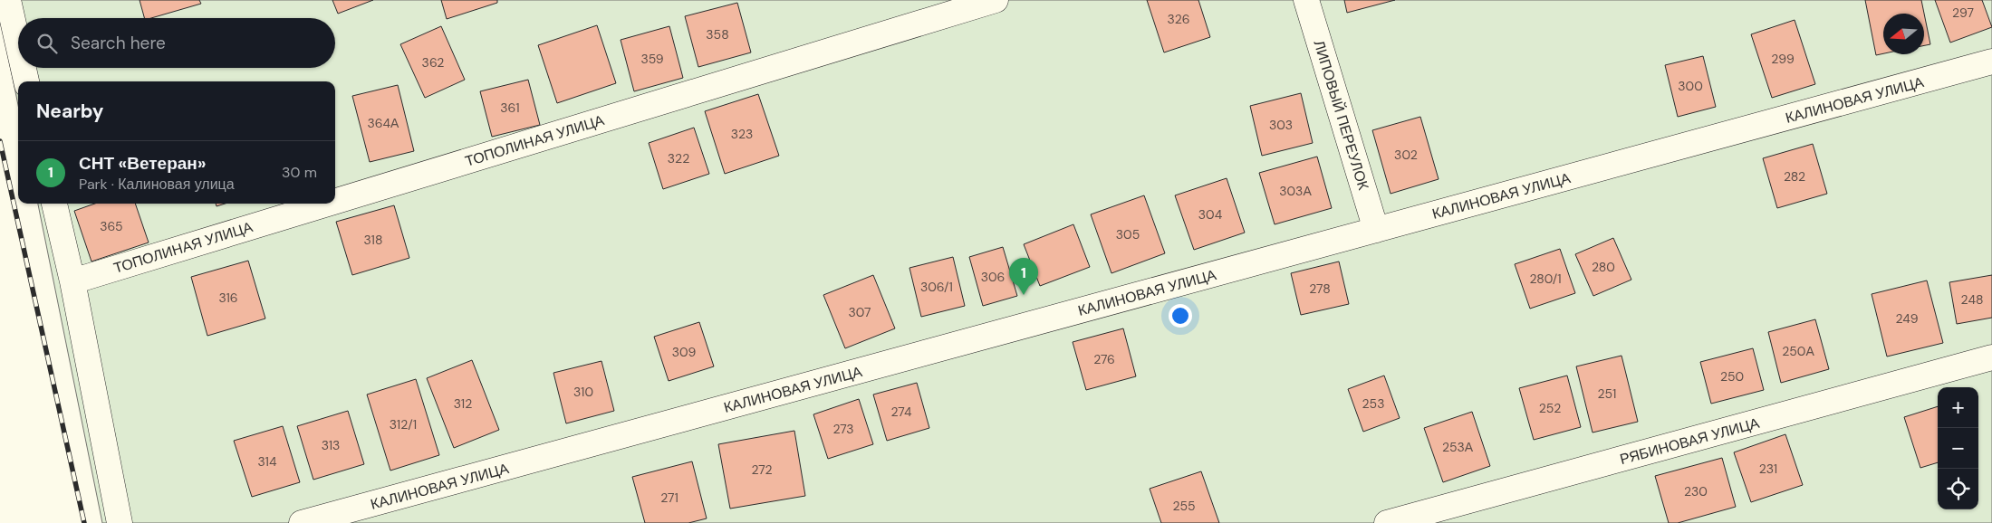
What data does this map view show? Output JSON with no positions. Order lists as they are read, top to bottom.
{
  "streets": {
    "street": [
      "КАЛИНОВАЯ УЛИЦА",
      "ЛИПОВЫЙ ПЕРЕУЛОК",
      "ТОПОЛИНАЯ УЛИЦА",
      "РЯБИНОВАЯ УЛИЦА"
    ]
  },
  "crossings": [
    ["КАЛИНОВАЯ УЛИЦА", "ЛИПОВЫЙ ПЕРЕУЛОК"]
  ],
  "house_numbers": [
    "297",
    "326",
    "358",
    "359",
    "299",
    "362",
    "300",
    "361",
    "364А",
    "303",
    "323",
    "302",
    "322",
    "282",
    "303А",
    "304",
    "365",
    "305",
    "318",
    "280",
    "306",
    "280/1",
    "306/1",
    "278",
    "316",
    "248",
    "307",
    "249",
    "250А",
    "309",
    "276",
    "250",
    "310",
    "251",
    "312",
    "253",
    "252",
    "274",
    "312/1",
    "273",
    "313",
    "253А",
    "314",
    "231",
    "272",
    "230",
    "271",
    "255"
  ],
  "north": "left",
  "page": {
    "search": "Search here",
    "heading": "Nearby",
    "list": [
      {
        "mark": "1",
        "name": "СНТ «Ветеран»",
        "note": "Park · Калиновая улица",
        "value": "30 m"
      }
    ],
    "pins": "1",
    "map_buttons": ["+", "−"]
  }
}
